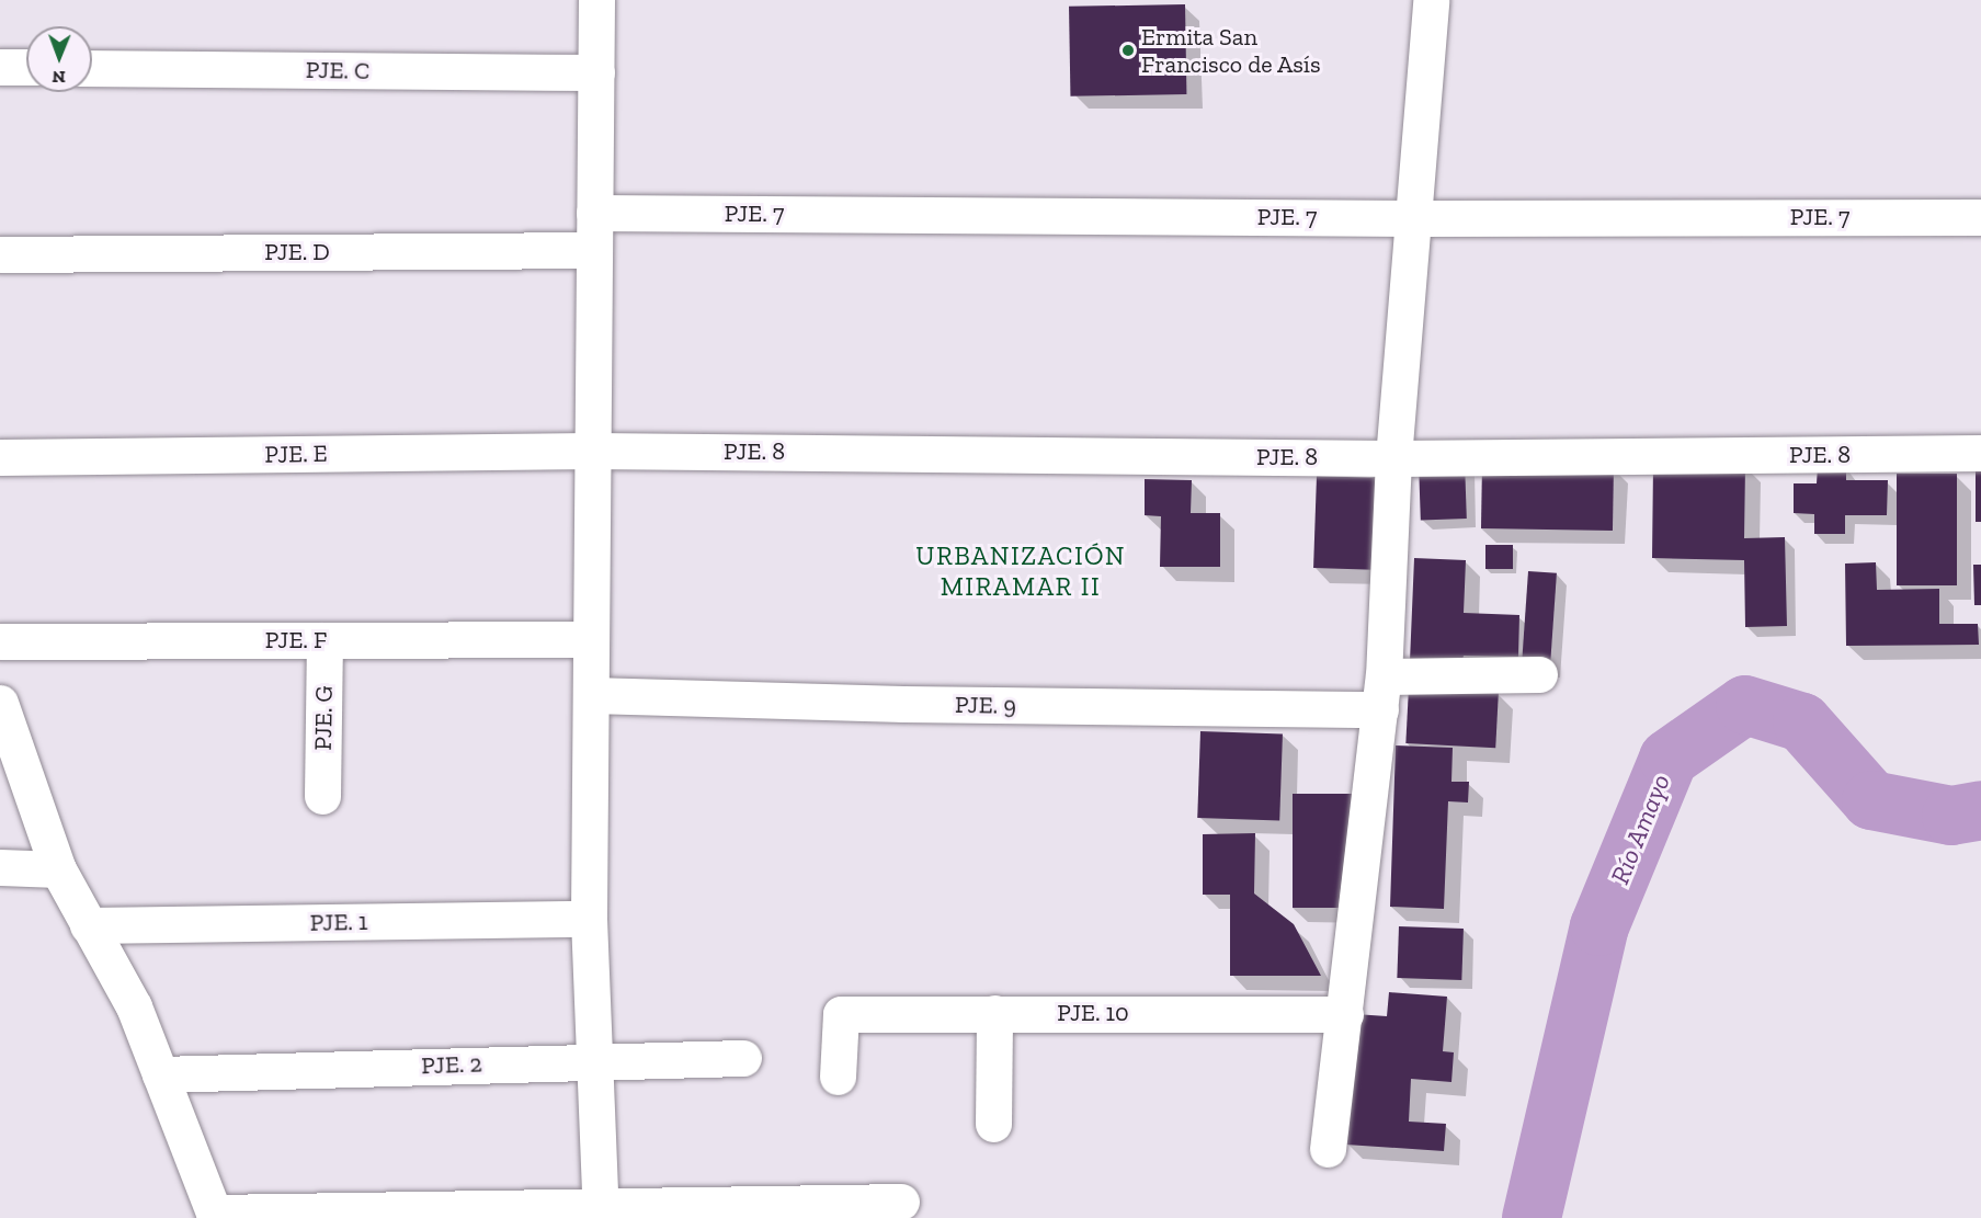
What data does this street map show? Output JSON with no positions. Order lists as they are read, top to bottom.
{
  "streets": {
    "street": [
      "PJE. C",
      "PJE. 7",
      "PJE. D",
      "PJE. 8",
      "PJE. E",
      "PJE. F",
      "PJE. 9",
      "PJE. G",
      "PJE. 1",
      "PJE. 10",
      "PJE. 2"
    ]
  },
  "crossings": [
    ["PJE. 8", "PJE. E"],
    ["PJE. F", "PJE. G"]
  ],
  "districts": ["URBANIZACIÓN MIRAMAR II"],
  "water": ["Río Amayo"],
  "places": ["Ermita San Francisco de Asís"],
  "north": "bottom"
}
